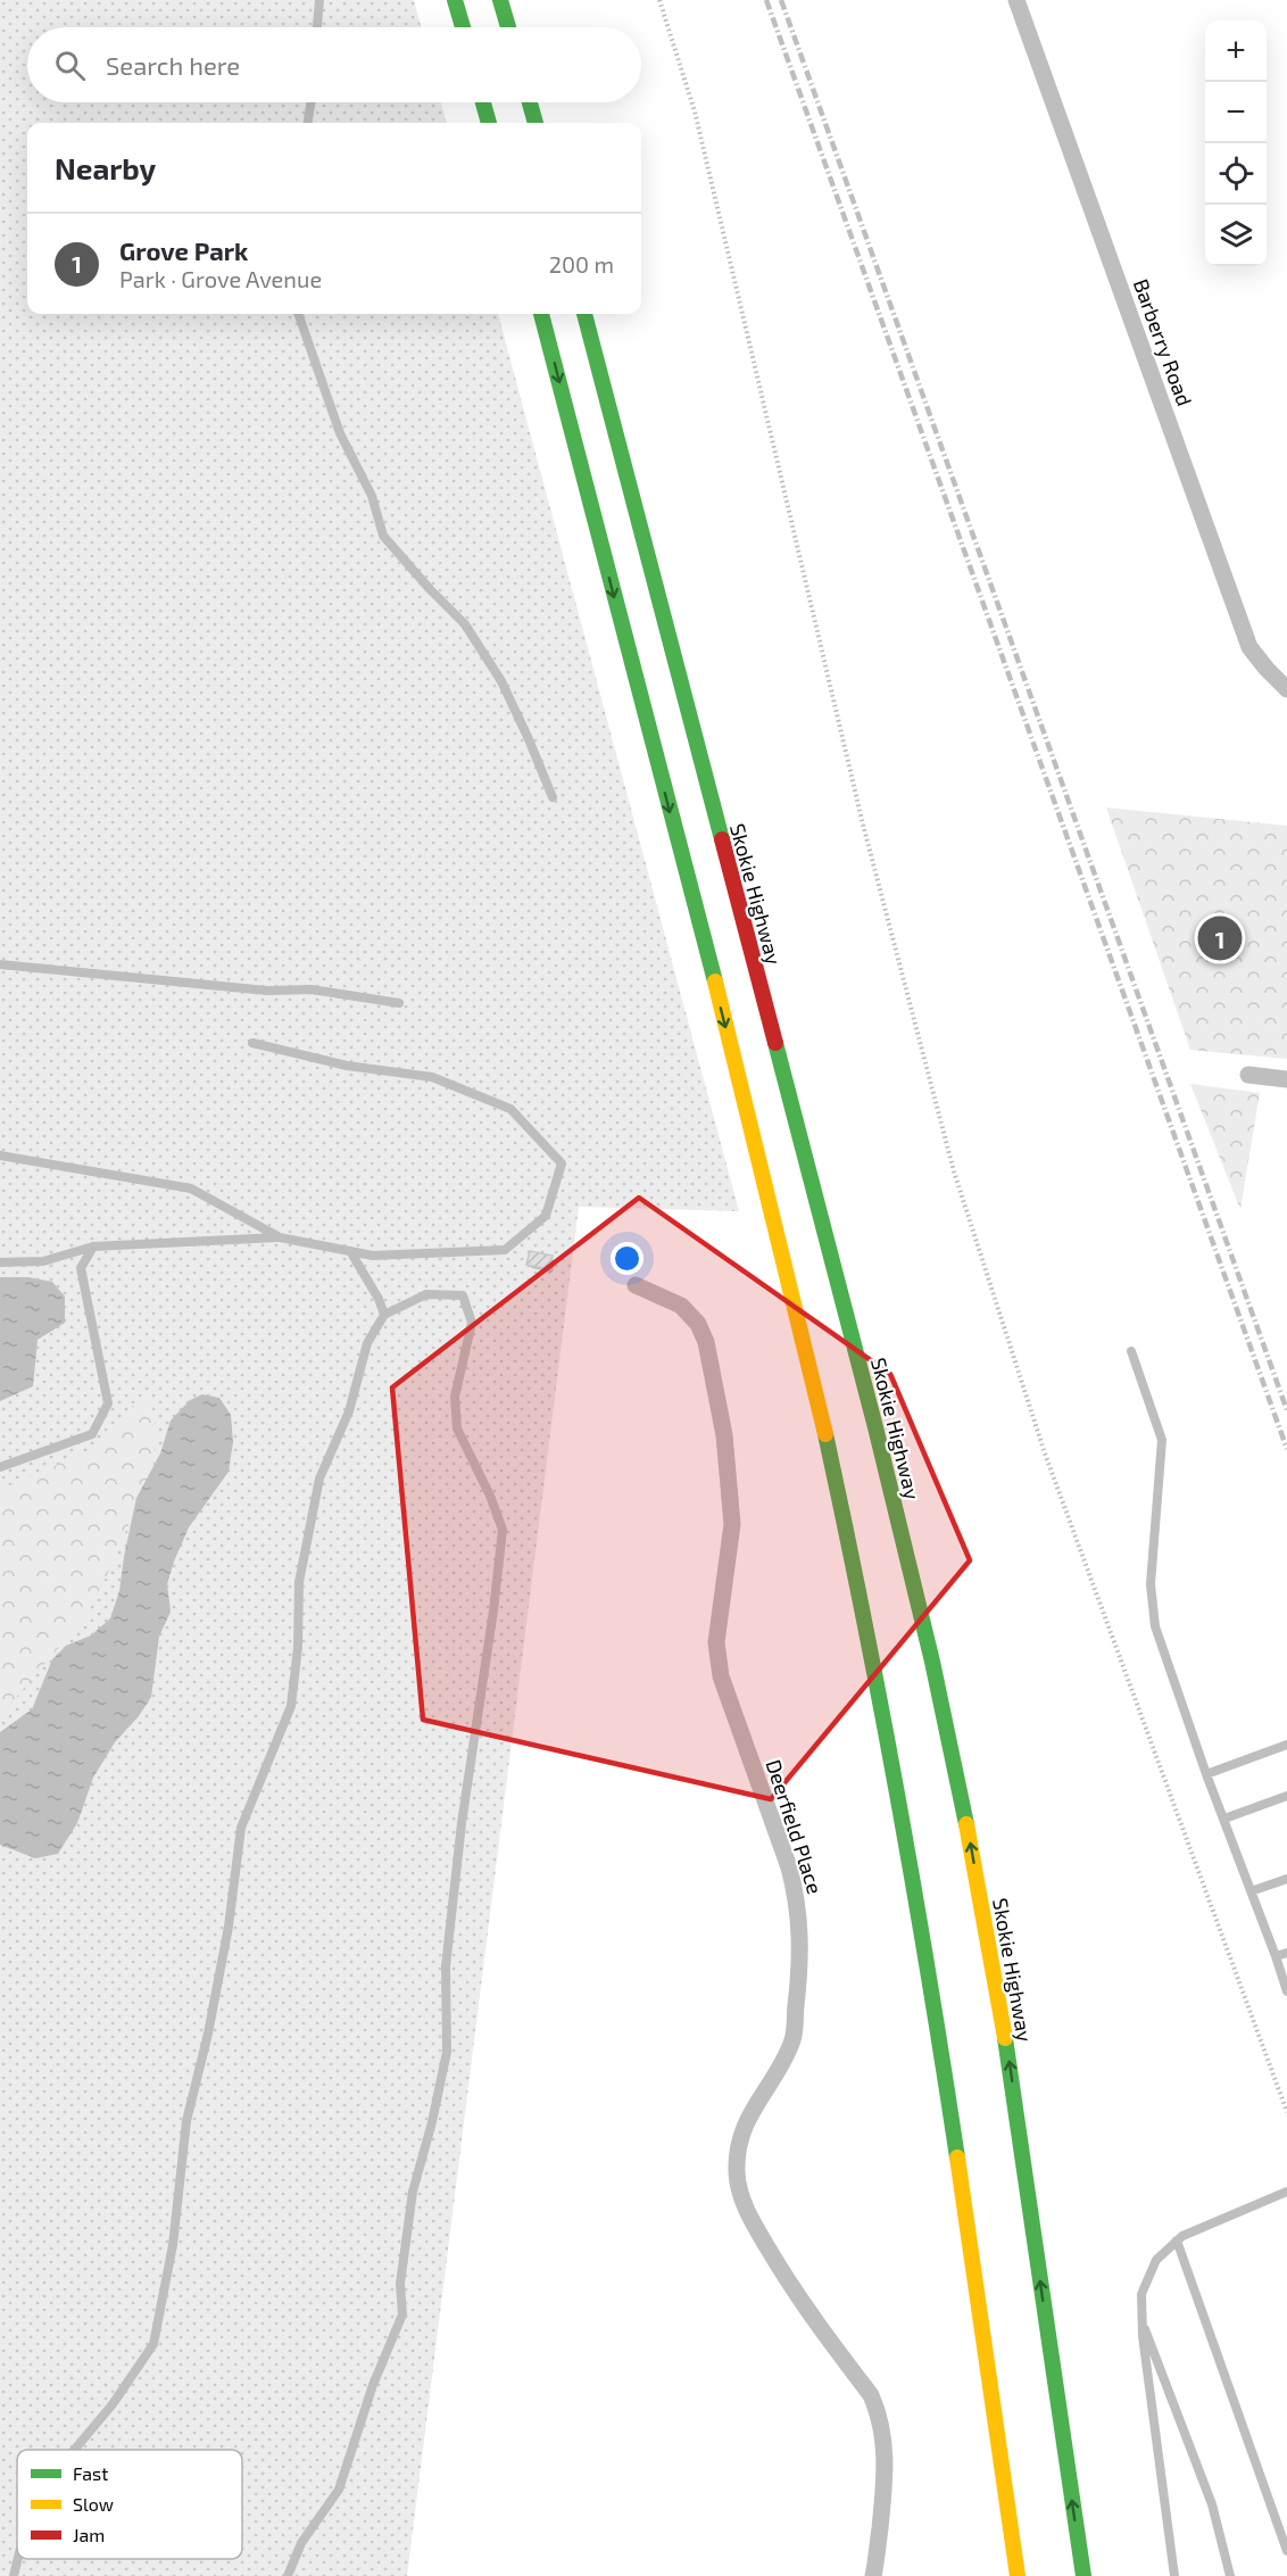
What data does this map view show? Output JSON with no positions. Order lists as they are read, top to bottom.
{
  "streets": {
    "highway": ["Skokie Highway"],
    "street": ["Barberry Road", "Deerfield Place"]
  },
  "legend": ["Fast", "Slow", "Jam"],
  "page": {
    "map_buttons": ["+", "−"],
    "search": "Search here",
    "heading": "Nearby",
    "list": [
      {
        "mark": "1",
        "name": "Grove Park",
        "note": "Park · Grove Avenue",
        "value": "200 m"
      }
    ],
    "pins": "1"
  }
}
